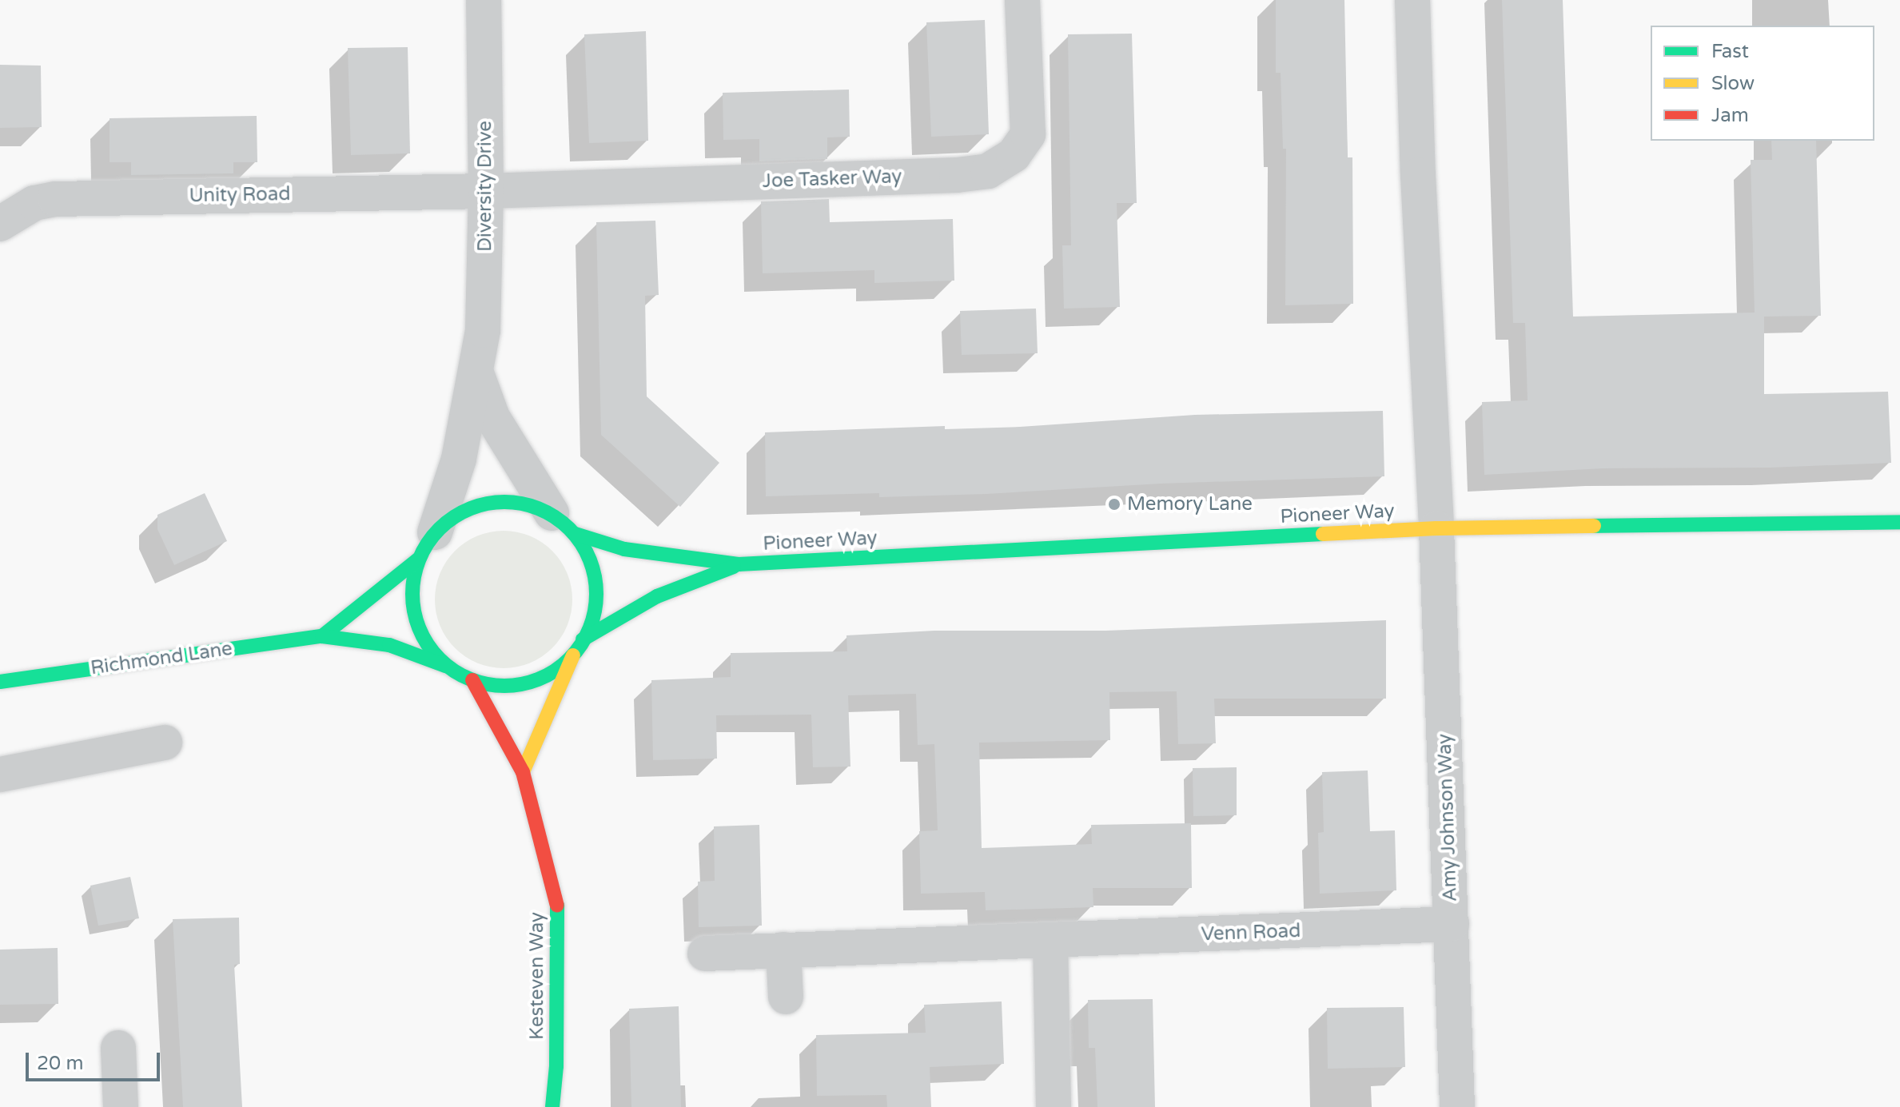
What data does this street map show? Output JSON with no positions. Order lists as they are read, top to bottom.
{
  "streets": {
    "street": [
      "Joe Tasker Way",
      "Diversity Drive",
      "Unity Road",
      "Pioneer Way",
      "Richmond Lane",
      "Amy Johnson Way",
      "Venn Road",
      "Kesteven Way"
    ]
  },
  "crossings": [
    ["Joe Tasker Way", "Diversity Drive"],
    ["Joe Tasker Way", "Unity Road"],
    ["Diversity Drive", "Unity Road"],
    ["Diversity Drive", "Pioneer Way"],
    ["Diversity Drive", "Richmond Lane"],
    ["Diversity Drive", "Kesteven Way"],
    ["Pioneer Way", "Richmond Lane"],
    ["Pioneer Way", "Amy Johnson Way"],
    ["Pioneer Way", "Kesteven Way"],
    ["Richmond Lane", "Kesteven Way"],
    ["Amy Johnson Way", "Venn Road"]
  ],
  "places": ["Memory Lane"],
  "legend": ["Fast", "Slow", "Jam"],
  "scale_bar": "20 m"
}
